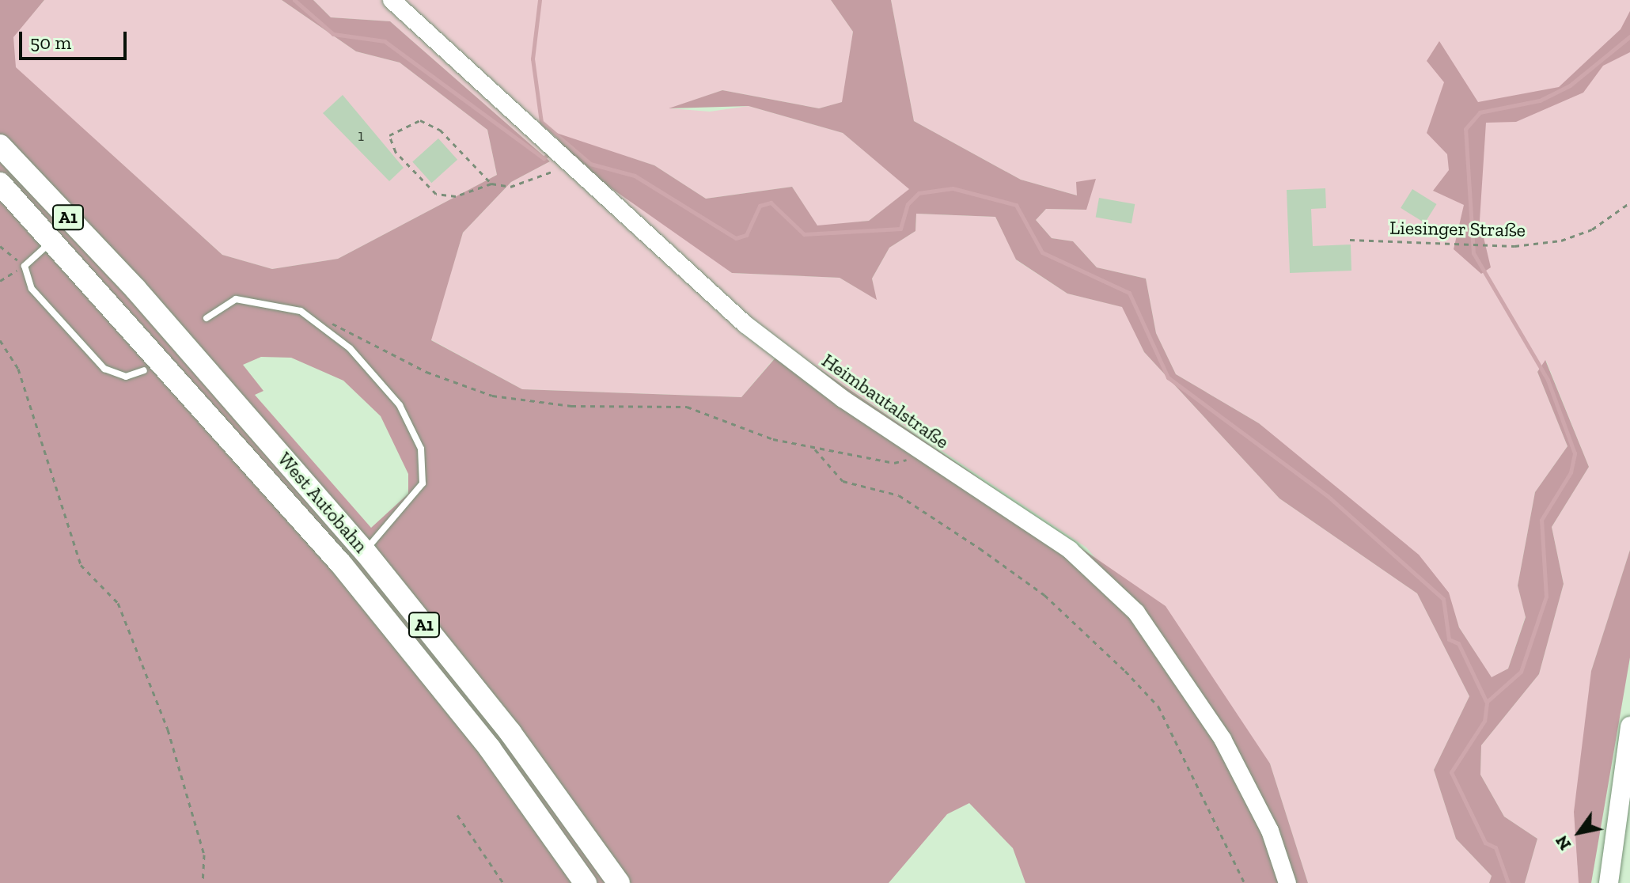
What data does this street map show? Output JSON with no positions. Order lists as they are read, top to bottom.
{
  "streets": {
    "highway": ["A1", "West Autobahn"],
    "street": ["Heimbautalstraße"],
    "path": ["Liesinger Straße"]
  },
  "house_numbers": ["1"],
  "scale_bar": "50 m",
  "north": "bottom left"
}
